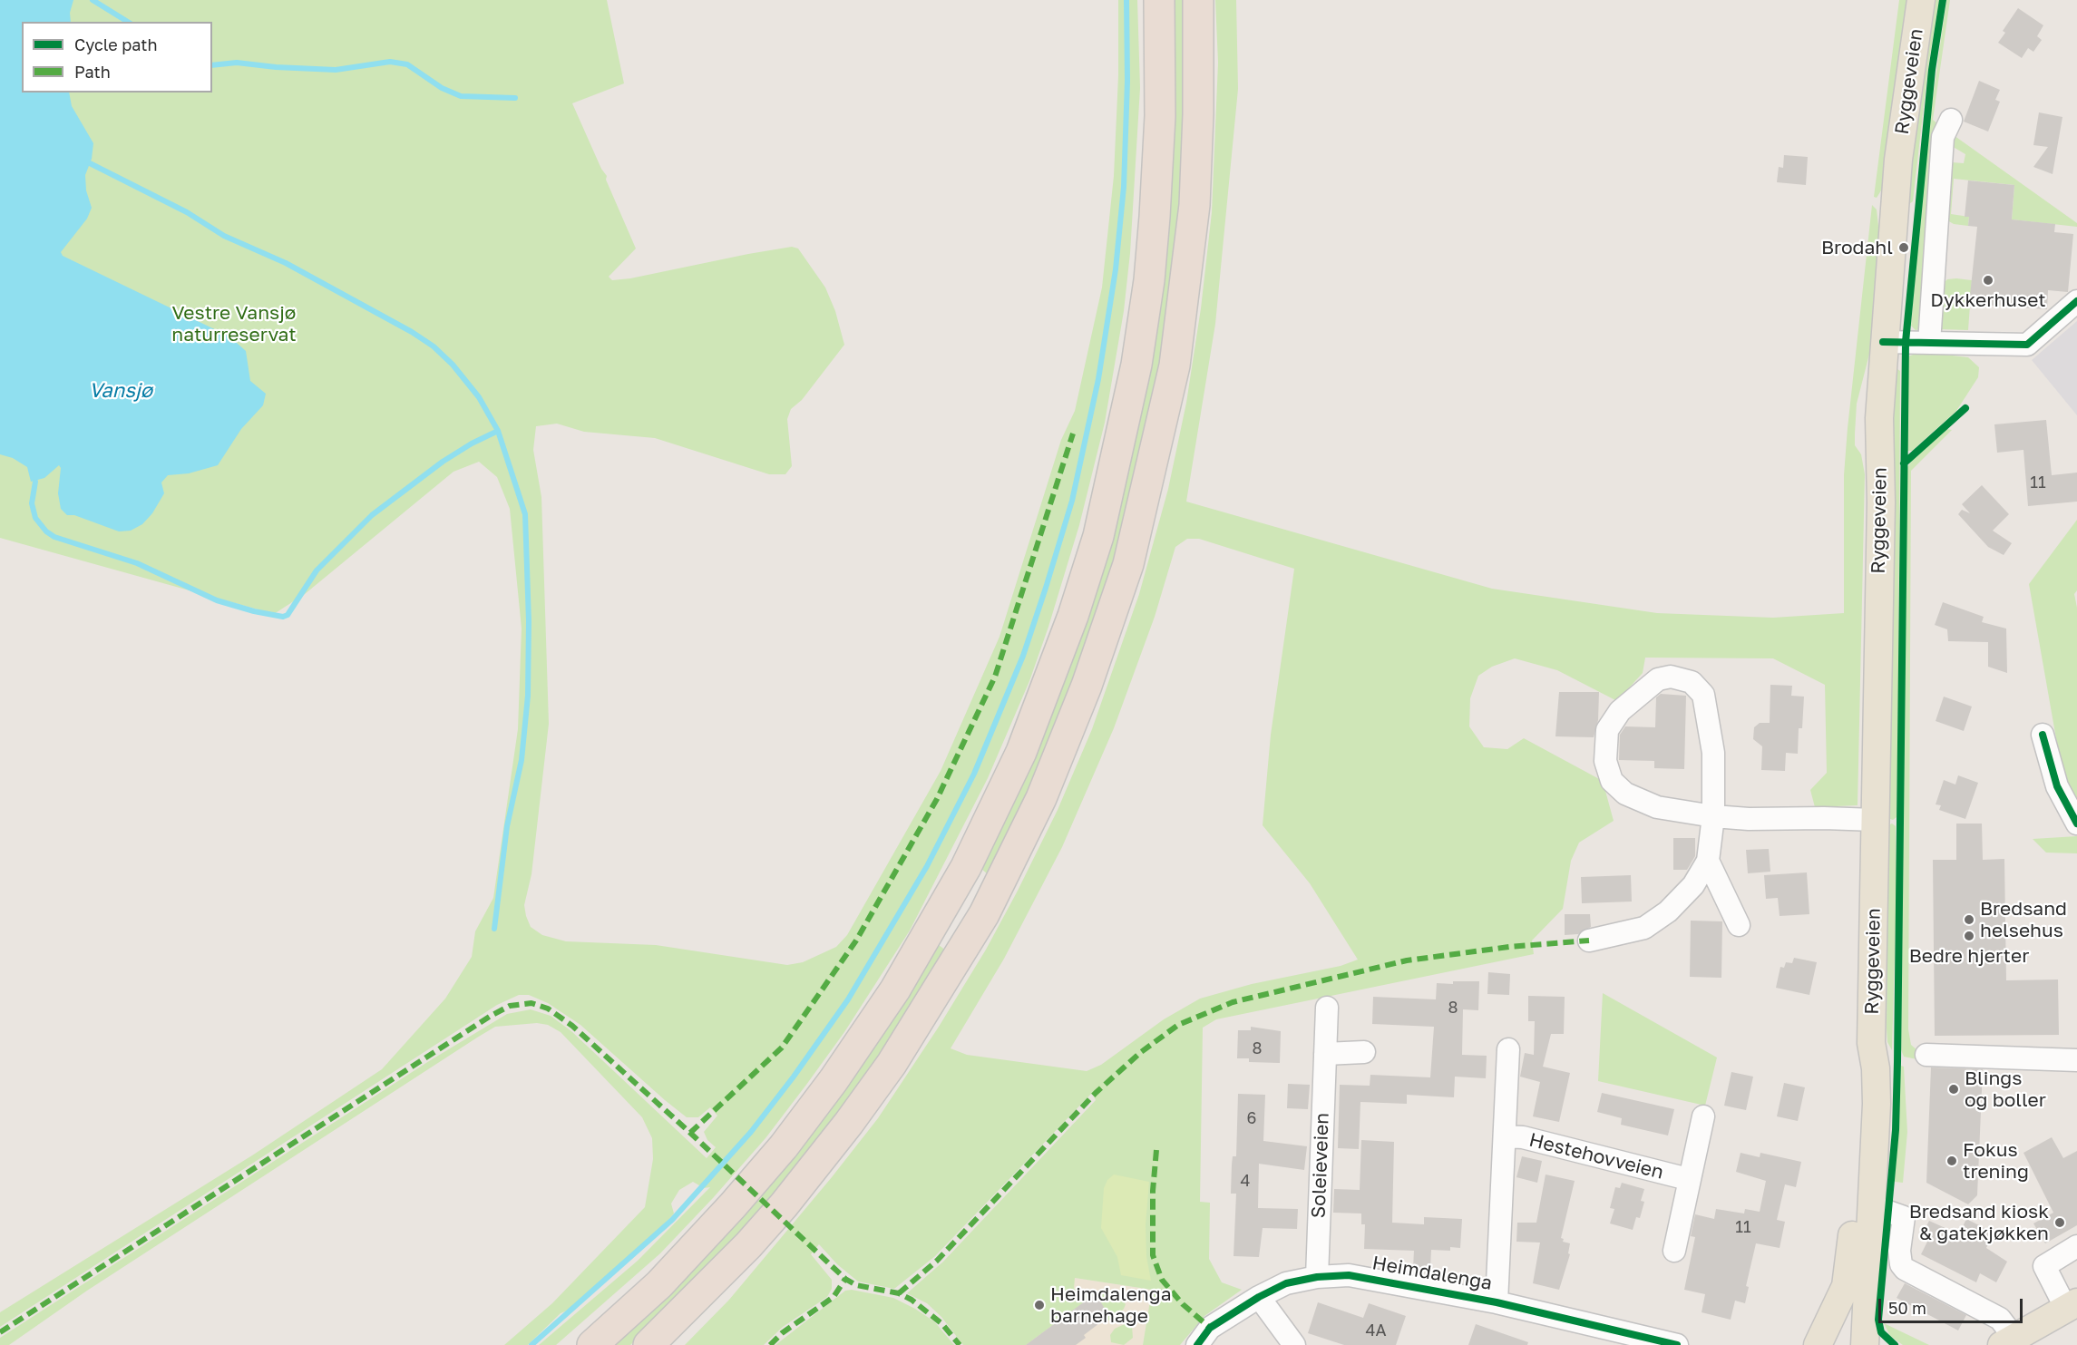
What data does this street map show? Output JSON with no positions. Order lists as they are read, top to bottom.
{
  "streets": {
    "main road": ["Ryggeveien"],
    "street": ["Hestehovveien", "Soleieveien", "Heimdalenga"]
  },
  "crossings": [
    ["Hestehovveien", "Heimdalenga"],
    ["Soleieveien", "Heimdalenga"]
  ],
  "water": ["Vansjø"],
  "parks": ["Vestre Vansjø naturreservat"],
  "places": [
    "Brodahl",
    "Dykkerhuset",
    "Bredsand helsehus",
    "Bedre hjerter",
    "Blings og boller",
    "Fokus trening",
    "Bredsand kiosk & gatekjøkken",
    "Heimdalenga barnehage"
  ],
  "house_numbers": [
    "11",
    "8",
    "8",
    "6",
    "4",
    "11",
    "4A"
  ],
  "legend": ["Cycle path", "Path"],
  "scale_bar": "50 m"
}
